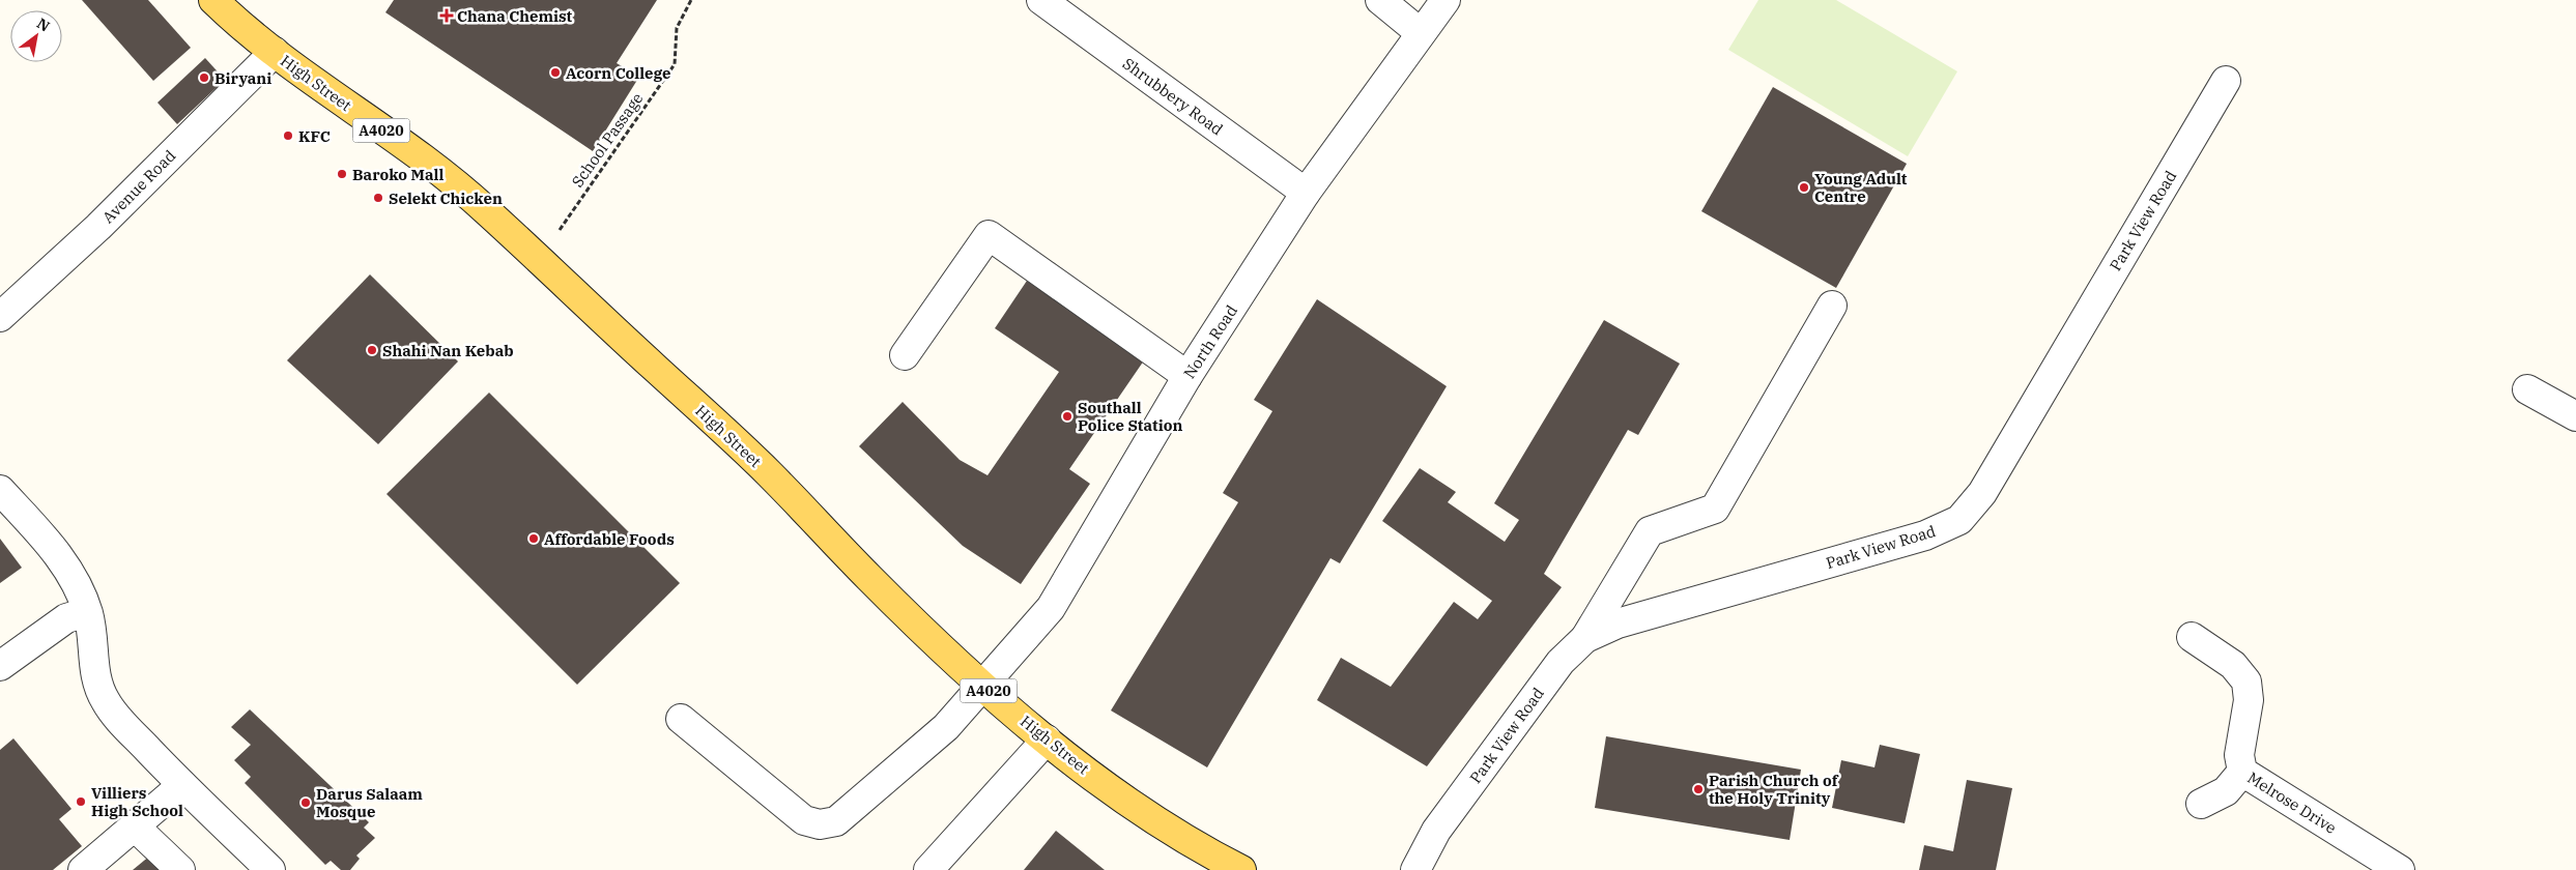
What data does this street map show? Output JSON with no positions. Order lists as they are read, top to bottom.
{
  "streets": {
    "main road": ["High Street", "A4020"],
    "street": [
      "Shrubbery Road",
      "Avenue Road",
      "Park View Road",
      "North Road",
      "Melrose Drive"
    ],
    "path": ["School Passage"]
  },
  "crossings": [
    ["High Street", "School Passage"],
    ["High Street", "Avenue Road"],
    ["High Street", "North Road"],
    ["Shrubbery Road", "North Road"]
  ],
  "places": {
    "health": ["Chana Chemist"],
    "other": [
      "Acorn College",
      "Biryani",
      "KFC",
      "Baroko Mall",
      "Young Adult Centre",
      "Selekt Chicken",
      "Shahi Nan Kebab",
      "Southall Police Station",
      "Affordable Foods",
      "Parish Church of the Holy Trinity",
      "Villiers High School",
      "Darus Salaam Mosque"
    ]
  },
  "north": "top right"
}
